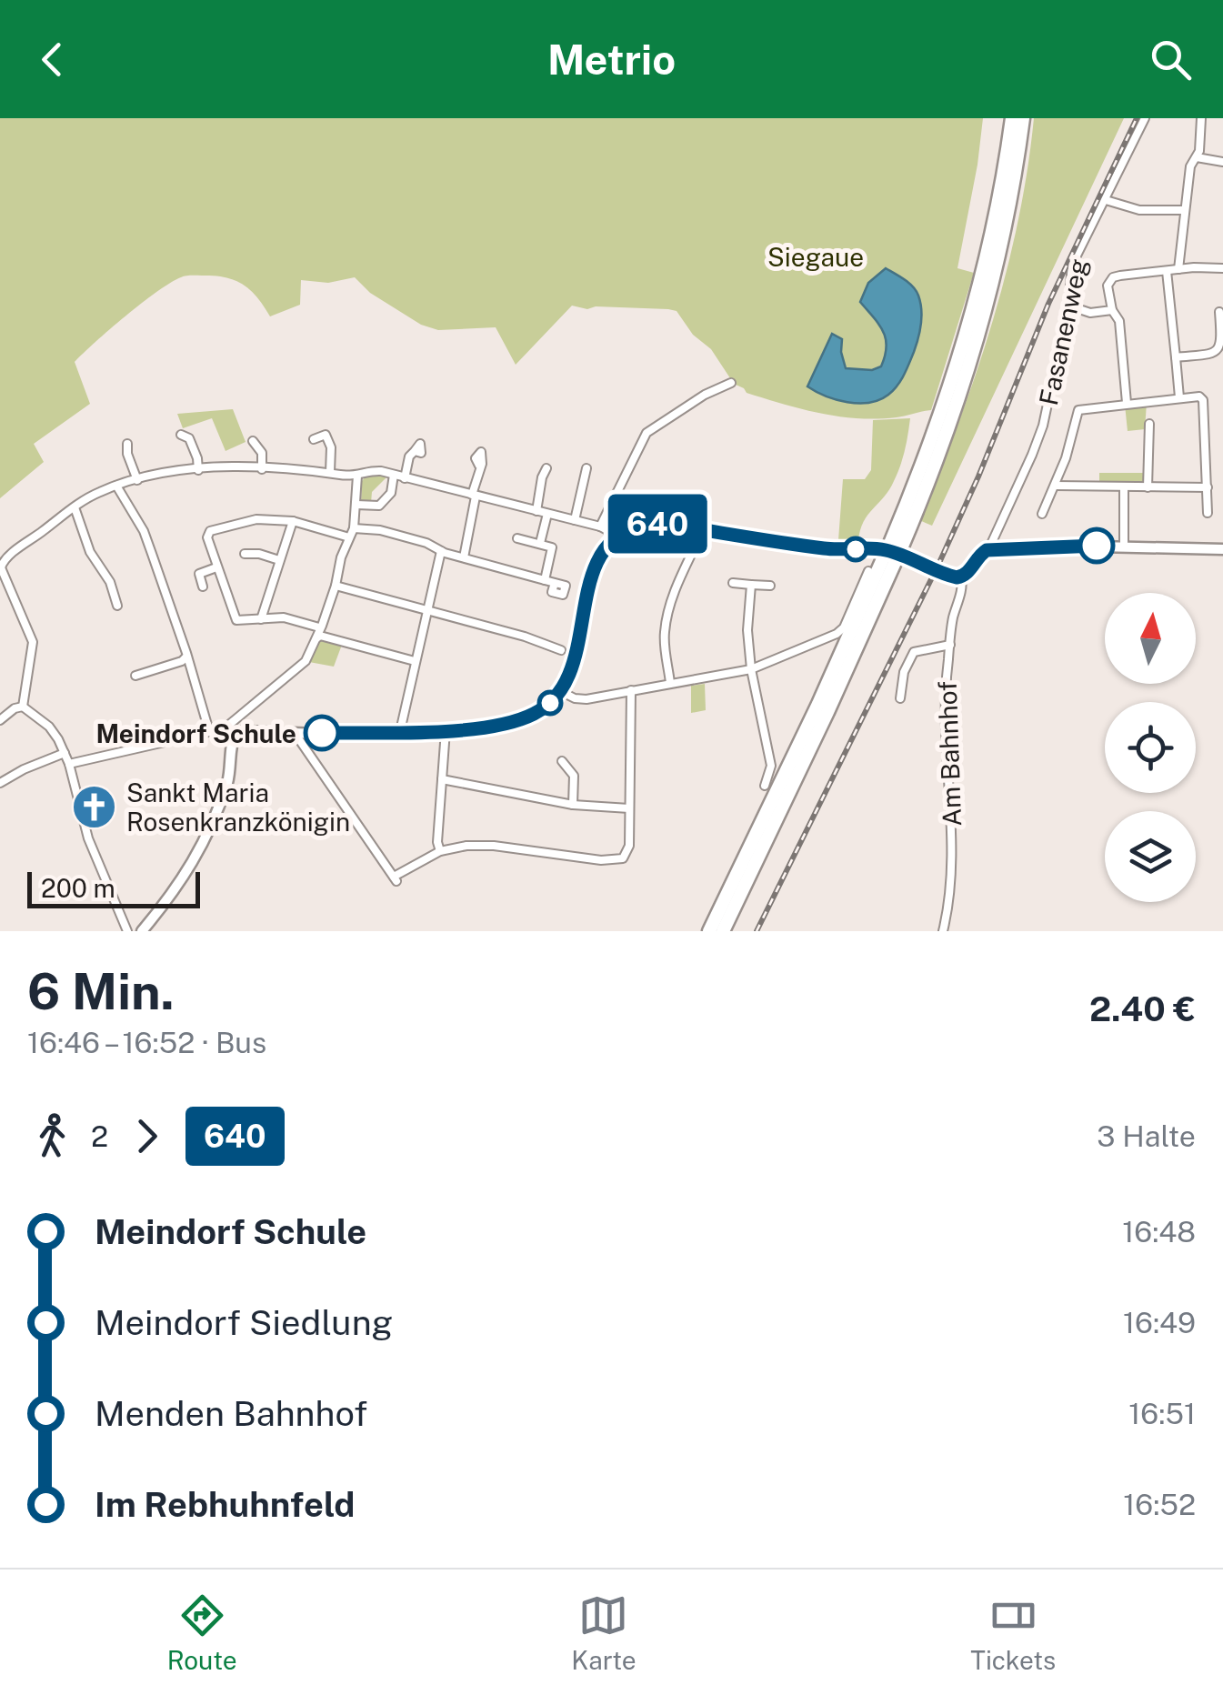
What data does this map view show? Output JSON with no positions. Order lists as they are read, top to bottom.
{
  "streets": {
    "street": ["Fasanenweg", "Am Bahnhof"]
  },
  "parks": ["Siegaue"],
  "places": {
    "other": ["Meindorf Schule"],
    "church": ["Sankt Maria Rosenkranzkönigin"]
  },
  "lines": ["bus line 640"],
  "scale_bar": "200 m",
  "north": "top",
  "page": {
    "header": "Metrio",
    "on_map": "640",
    "scale": "200 m",
    "heading": ["6 Min.", "16:46 – 16:52 · Bus", "2.40 €"],
    "legs": ["2", "640", "3 Halte"],
    "list": [
      {
        "name": "Meindorf Schule",
        "value": "16:48"
      },
      {
        "name": "Meindorf Siedlung",
        "value": "16:49"
      },
      {
        "name": "Menden Bahnhof",
        "value": "16:51"
      },
      {
        "name": "Im Rebhuhnfeld",
        "value": "16:52"
      }
    ],
    "tabs": ["Route", "Karte", "Tickets"]
  }
}
